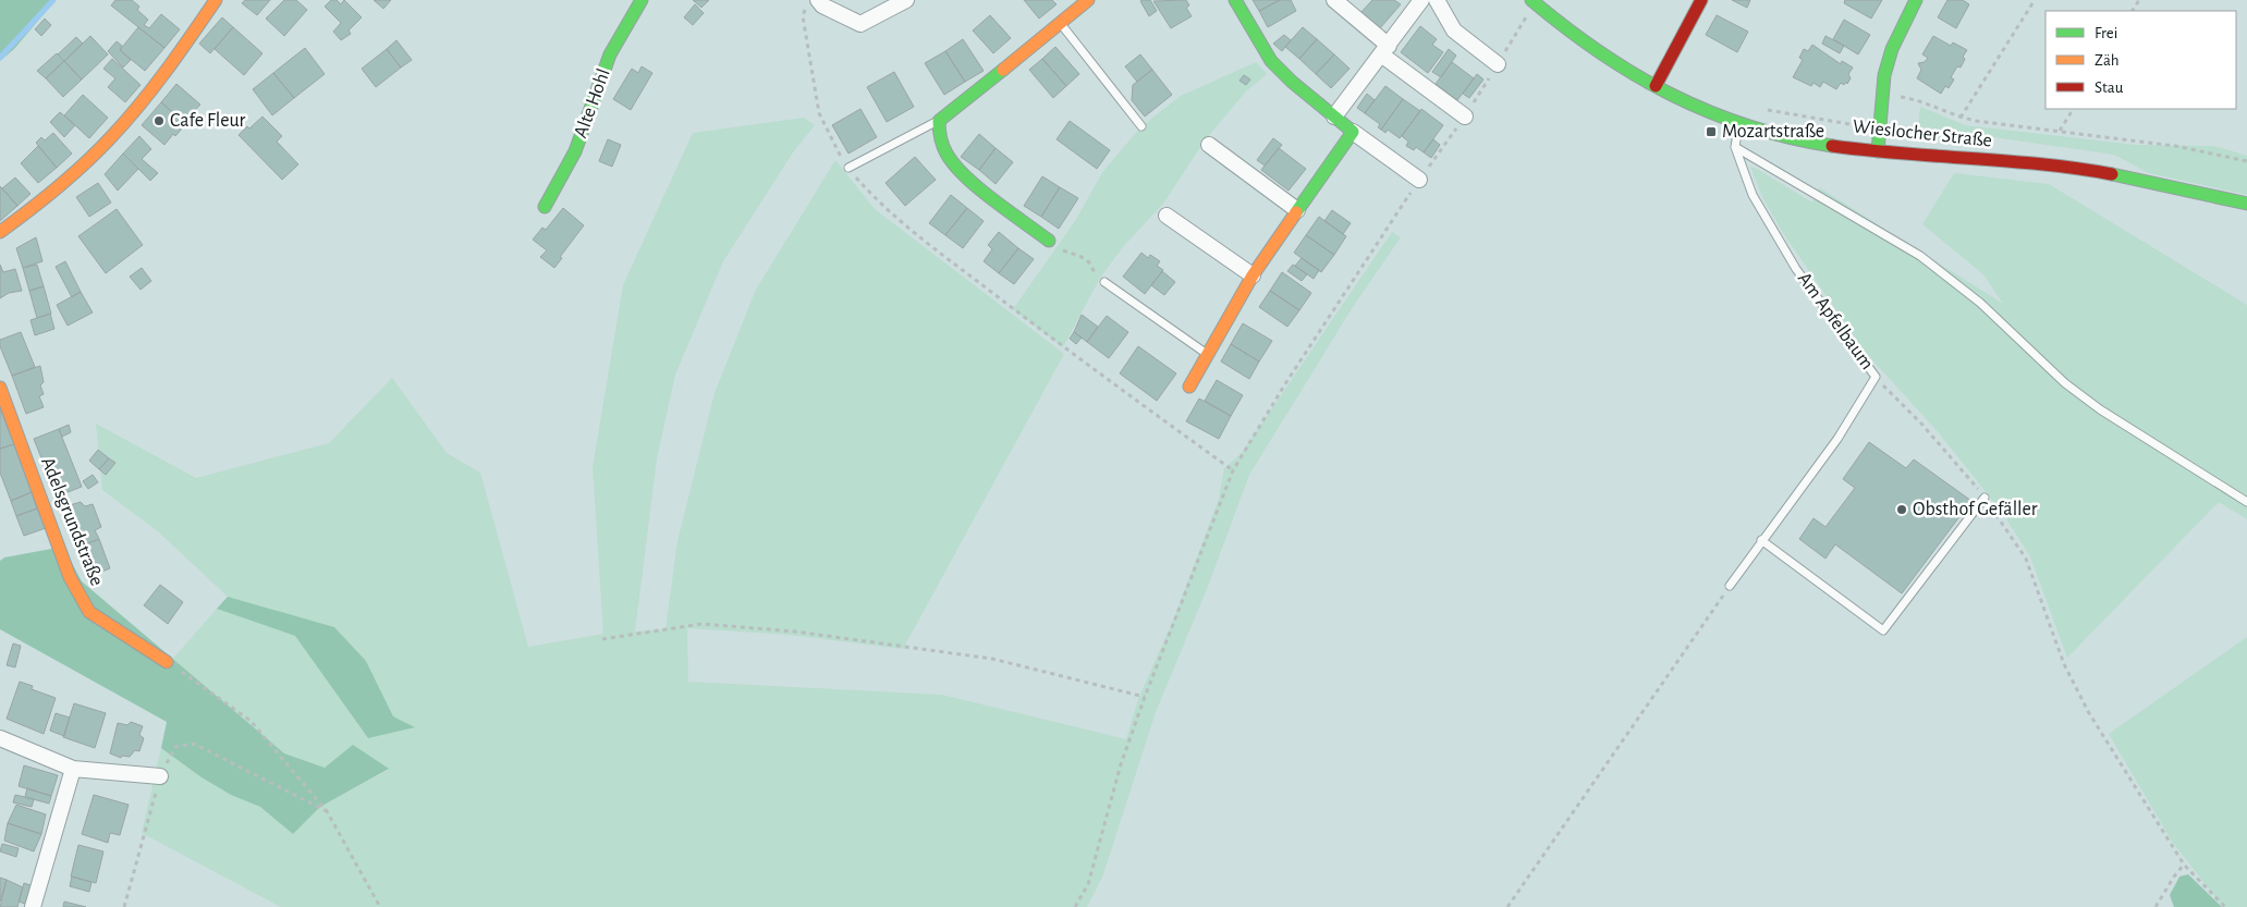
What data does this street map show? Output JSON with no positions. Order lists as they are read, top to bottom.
{
  "streets": {
    "street": ["Alte Hohl", "Wieslocher Straße", "Adelsgrundstraße"],
    "lane": ["Am Apfelbaum"]
  },
  "places": {
    "other": ["Cafe Fleur", "Obsthof Gefäller"],
    "transit": ["Mozartstraße"]
  },
  "legend": ["Frei", "Zäh", "Stau"]
}
